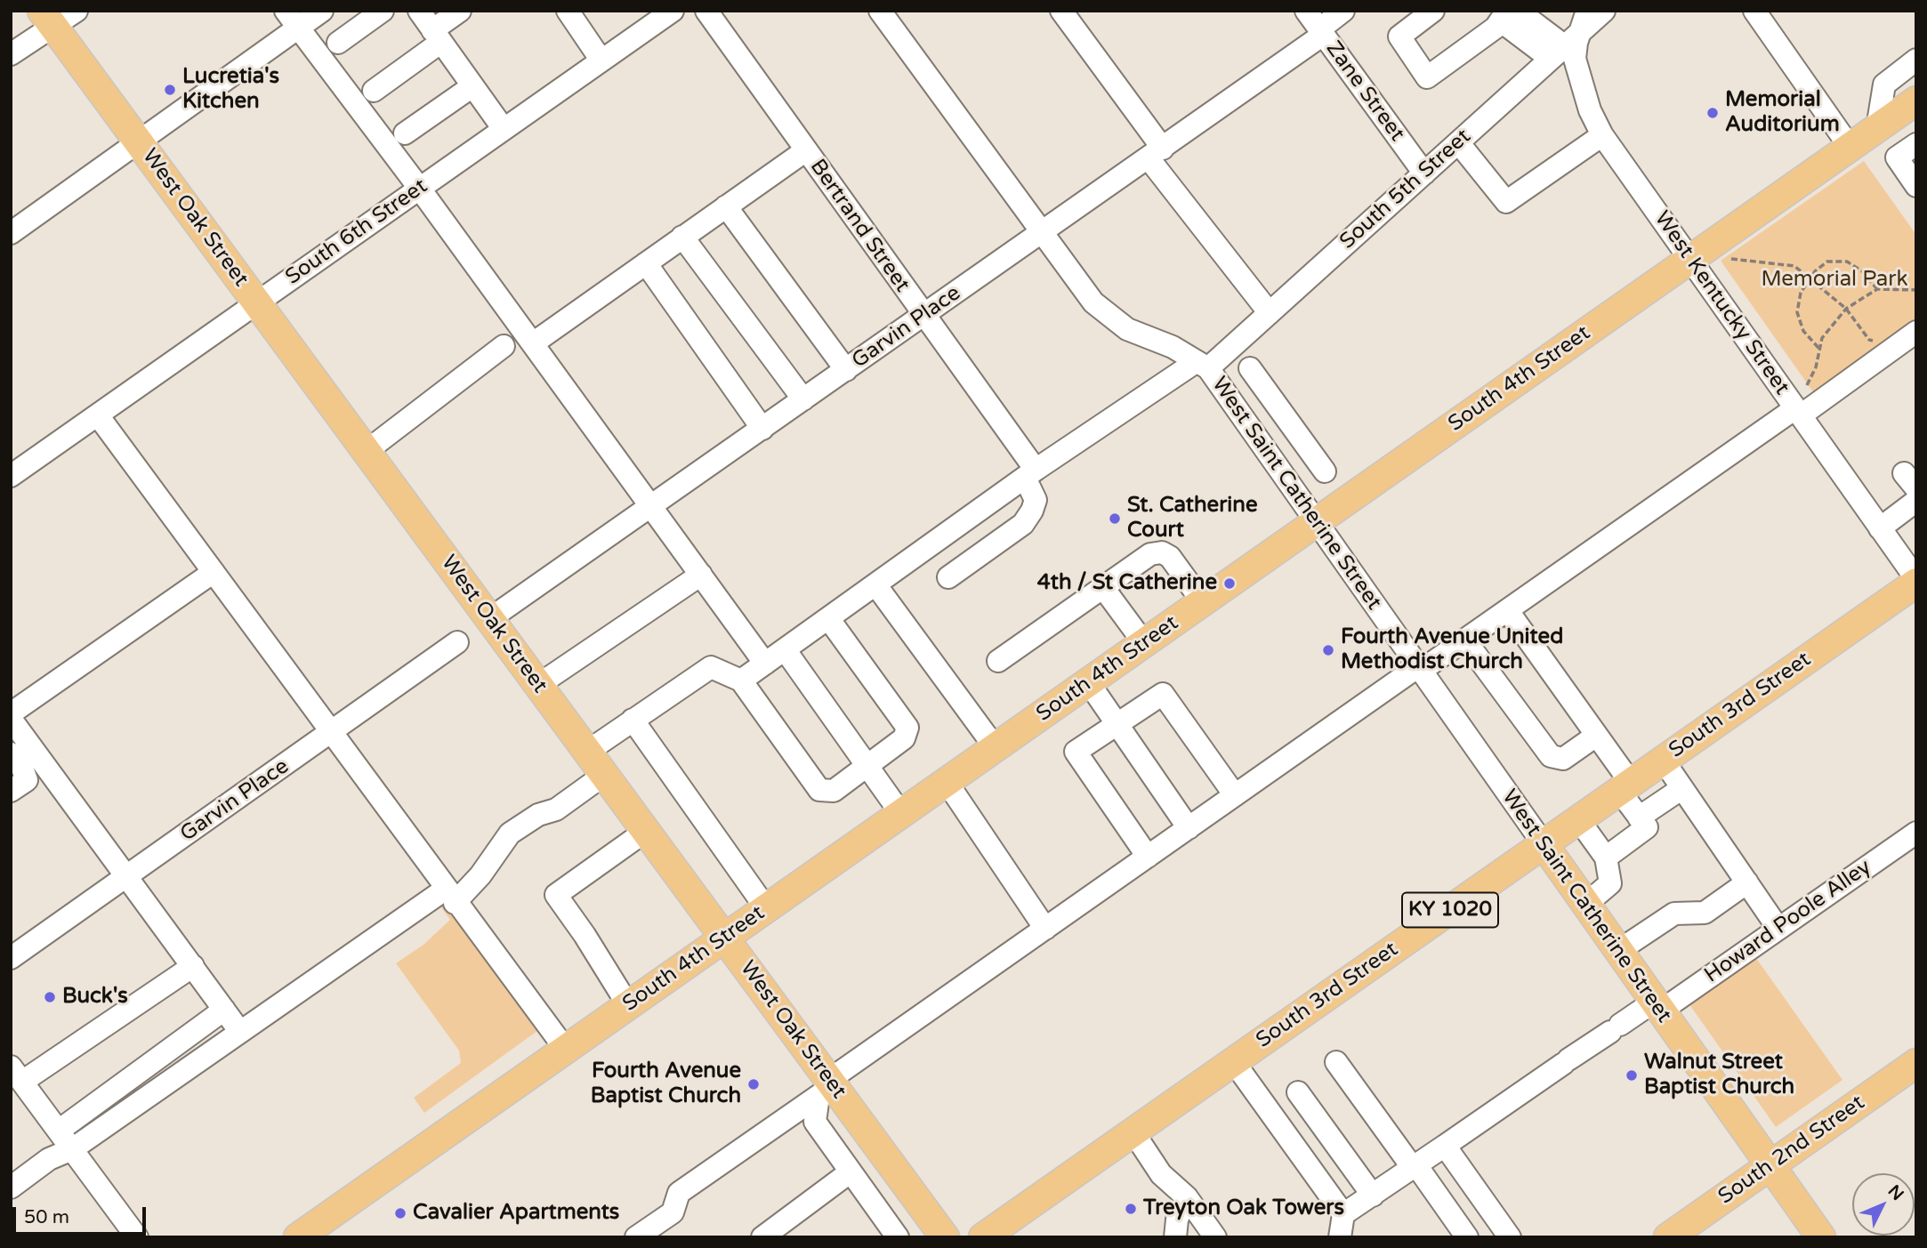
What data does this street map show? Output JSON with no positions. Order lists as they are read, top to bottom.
{
  "streets": {
    "main road": [
      "West Oak Street",
      "South 4th Street",
      "West Saint Catherine Street",
      "South 3rd Street",
      "KY 1020",
      "South 2nd Street"
    ],
    "street": [
      "Zane Street",
      "South 5th Street",
      "Bertrand Street",
      "South 6th Street",
      "West Kentucky Street",
      "Garvin Place",
      "Howard Poole Alley"
    ]
  },
  "crossings": [
    ["Zane Street", "South 5th Street"],
    ["Zane Street", "Garvin Place"],
    ["South 5th Street", "Bertrand Street"],
    ["South 5th Street", "West Kentucky Street"],
    ["South 5th Street", "West Saint Catherine Street"],
    ["West Oak Street", "South 6th Street"],
    ["West Oak Street", "Garvin Place"],
    ["West Oak Street", "South 4th Street"],
    ["Bertrand Street", "Garvin Place"],
    ["West Kentucky Street", "South 4th Street"],
    ["West Kentucky Street", "South 3rd Street"],
    ["Garvin Place", "West Saint Catherine Street"],
    ["South 4th Street", "West Saint Catherine Street"],
    ["West Saint Catherine Street", "South 3rd Street"],
    ["West Saint Catherine Street", "Howard Poole Alley"],
    ["West Saint Catherine Street", "South 2nd Street"]
  ],
  "parks": ["Memorial Park"],
  "places": [
    "Lucretia's Kitchen",
    "Memorial Auditorium",
    "St. Catherine Court",
    "4th / St Catherine",
    "Fourth Avenue United Methodist Church",
    "Buck's",
    "Walnut Street Baptist Church",
    "Fourth Avenue Baptist Church",
    "Treyton Oak Towers",
    "Cavalier Apartments"
  ],
  "scale_bar": "50 m",
  "north": "top right"
}
